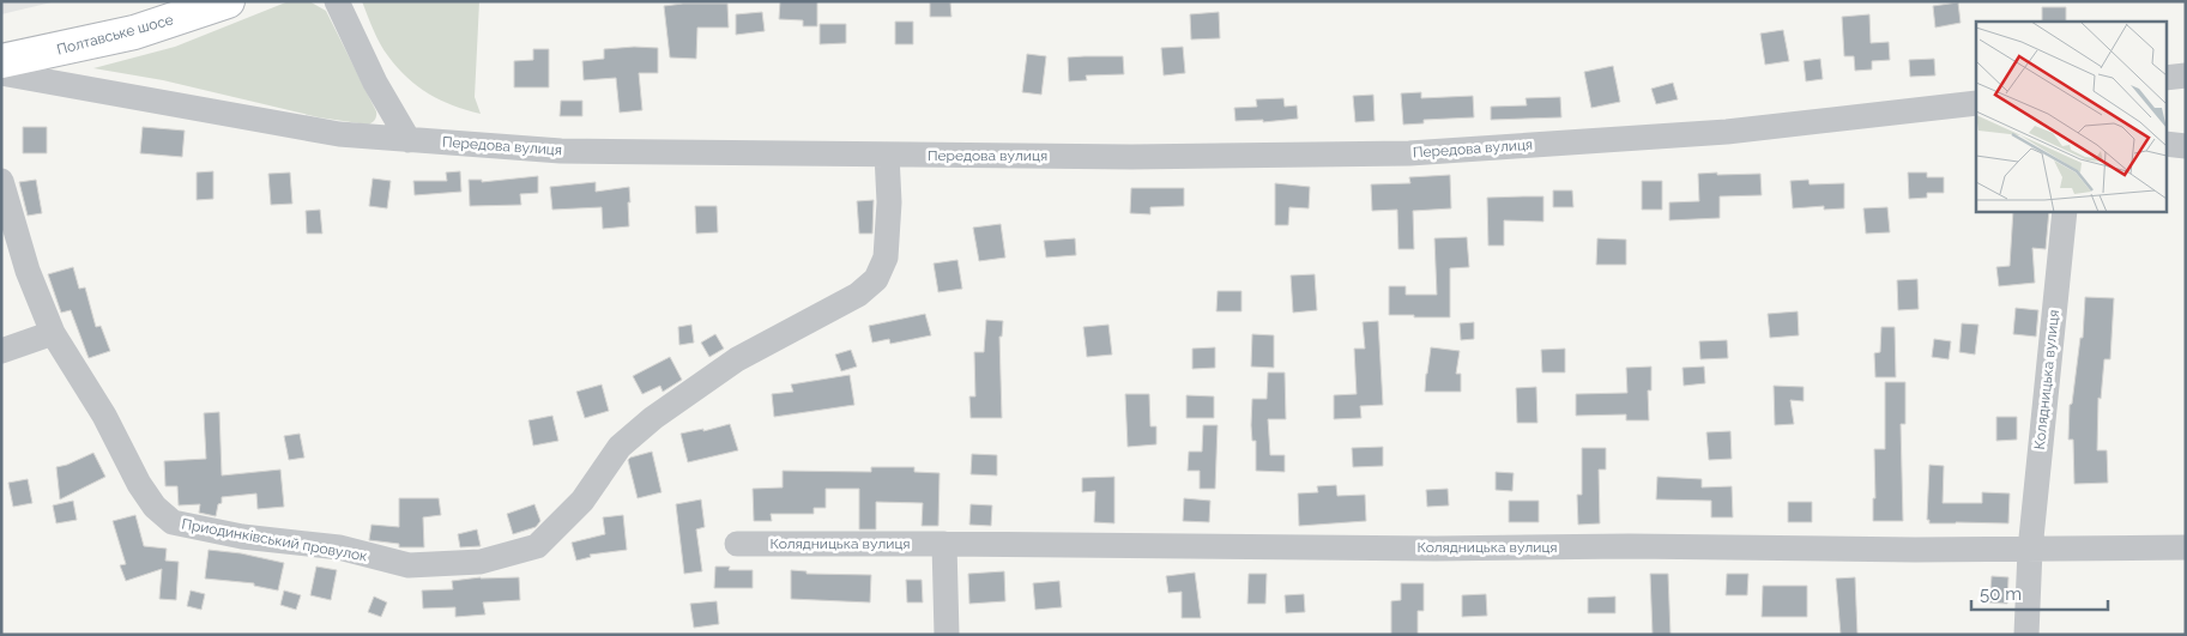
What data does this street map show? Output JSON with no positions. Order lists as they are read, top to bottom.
{
  "streets": {
    "main road": ["Полтавське шосе"],
    "street": ["Передова вулиця", "Колядницька вулиця", "Приодинківський провулок"]
  },
  "crossings": [
    ["Передова вулиця", "Приодинківський провулок"]
  ],
  "scale_bar": "50 m"
}
